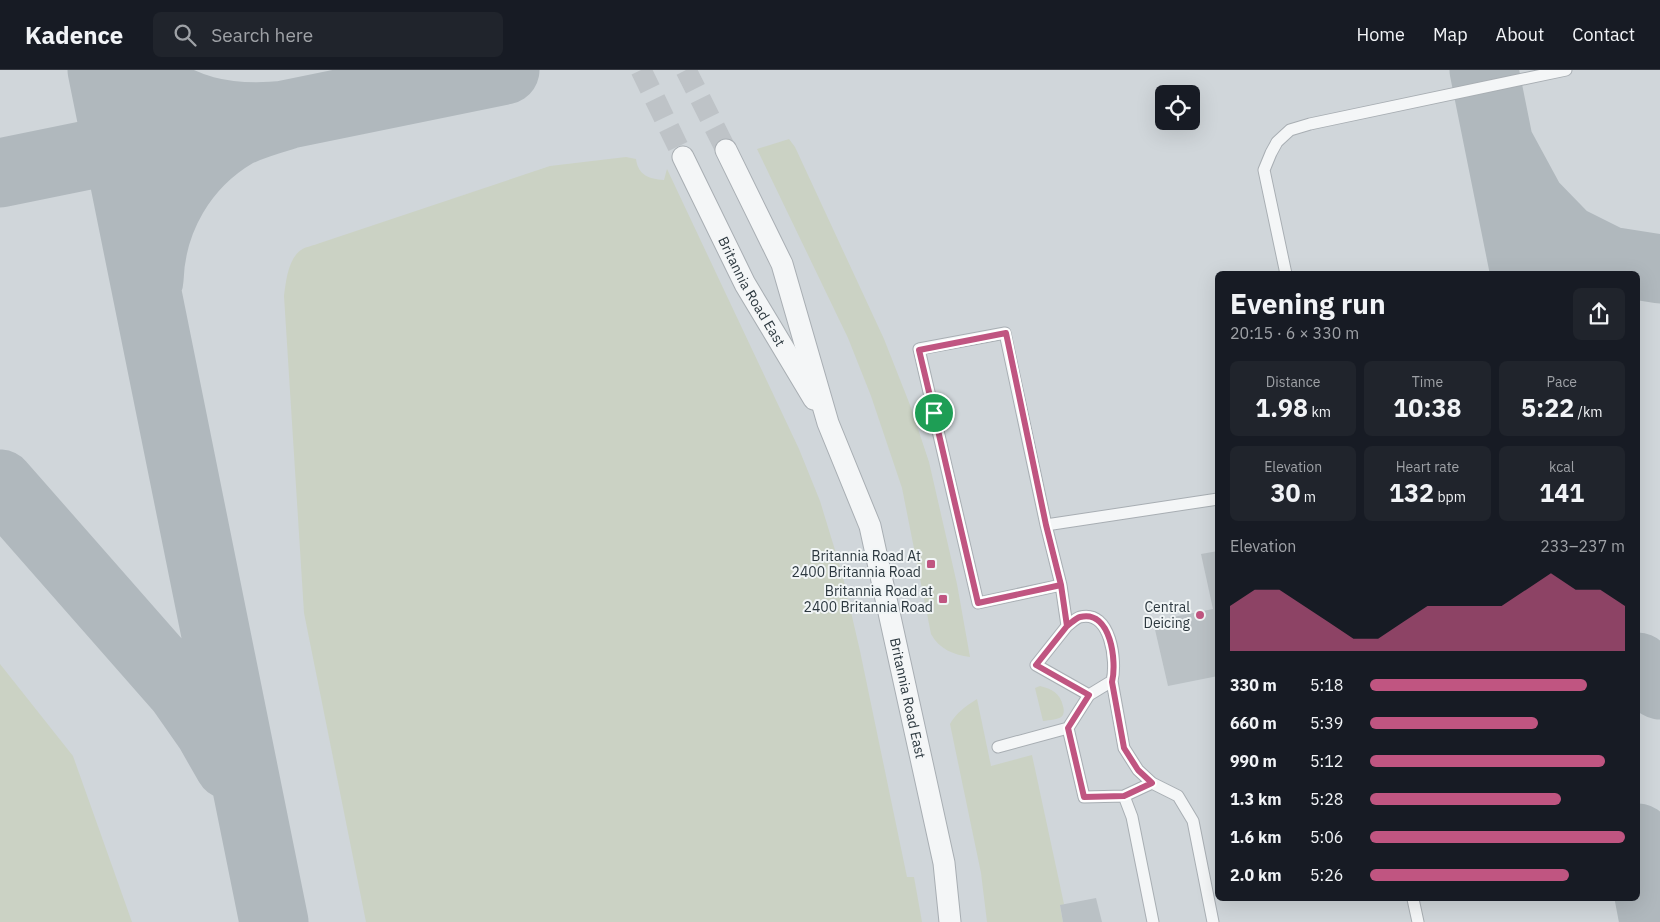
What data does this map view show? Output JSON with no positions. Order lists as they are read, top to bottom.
{
  "streets": {
    "street": ["Britannia Road East"]
  },
  "places": {
    "transit": ["Britannia Road At 2400 Britannia Road", "Britannia Road at 2400 Britannia Road"],
    "other": ["Central Deicing"]
  },
  "page": {
    "header": "Kadence",
    "search": "Search here",
    "nav": [
      "Home",
      "Map",
      "About",
      "Contact"
    ],
    "heading": ["Evening run", "20:15 · 6 × 330 m"],
    "stats": [
      ["Distance", "1.98 km"],
      ["Time", "10:38"],
      ["Pace", "5:22 /km"],
      ["Elevation", "30 m"],
      ["Heart rate", "132 bpm"],
      ["kcal", "141"]
    ],
    "chart": ["Elevation", "233–237 m"],
    "list": [
      {
        "name": "330 m",
        "note": "5:18"
      },
      {
        "name": "660 m",
        "note": "5:39"
      },
      {
        "name": "990 m",
        "note": "5:12"
      },
      {
        "name": "1.3 km",
        "note": "5:28"
      },
      {
        "name": "1.6 km",
        "note": "5:06"
      },
      {
        "name": "2.0 km",
        "note": "5:26"
      }
    ]
  }
}
